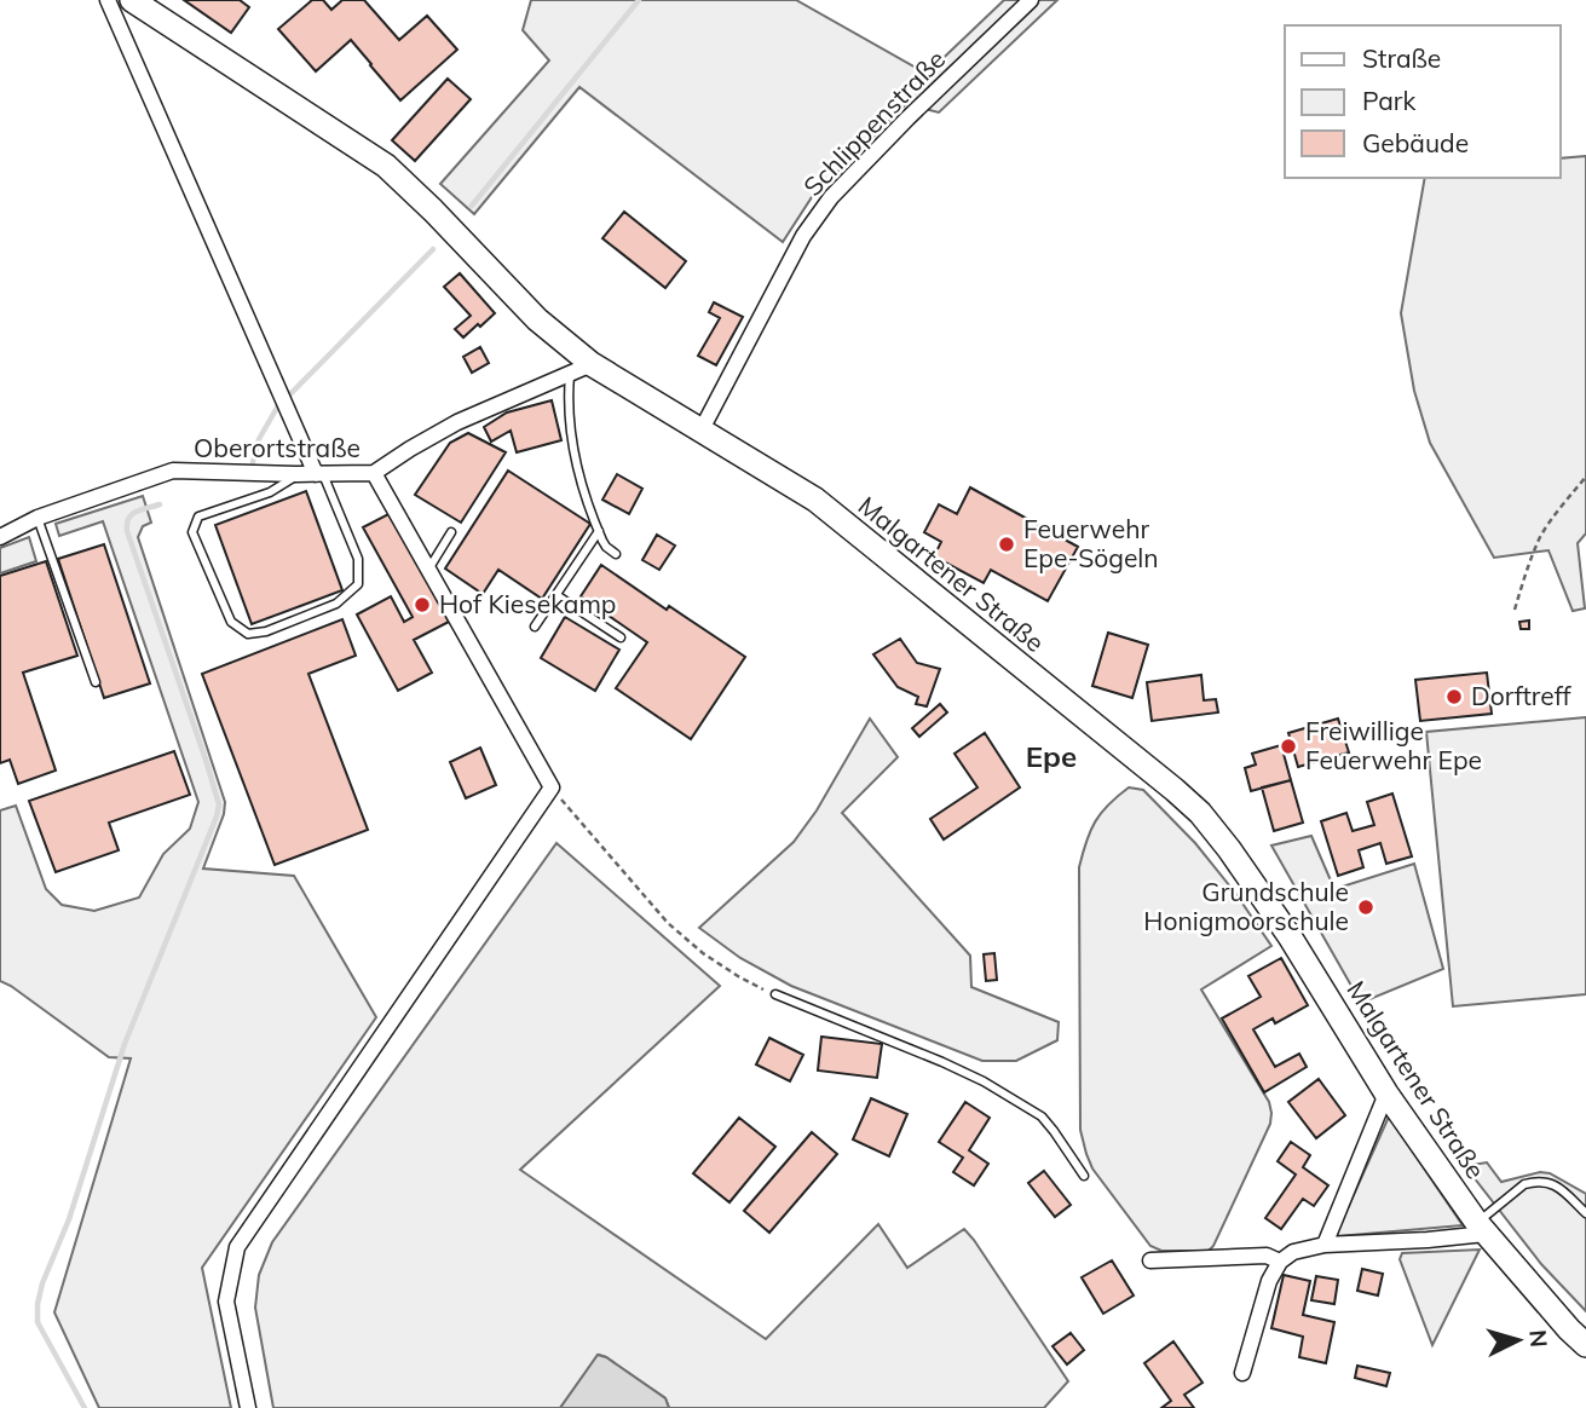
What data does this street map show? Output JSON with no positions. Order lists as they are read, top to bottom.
{
  "streets": {
    "street": ["Schlippenstraße", "Oberortstraße", "Malgartener Straße"]
  },
  "crossings": [
    ["Schlippenstraße", "Malgartener Straße"],
    ["Oberortstraße", "Malgartener Straße"]
  ],
  "districts": ["Epe"],
  "places": [
    "Feuerwehr Epe-Sögeln",
    "Hof Kiesekamp",
    "Dorftreff",
    "Freiwillige Feuerwehr Epe",
    "Grundschule Honigmoorschule"
  ],
  "legend": ["Straße", "Park", "Gebäude"],
  "north": "right"
}
